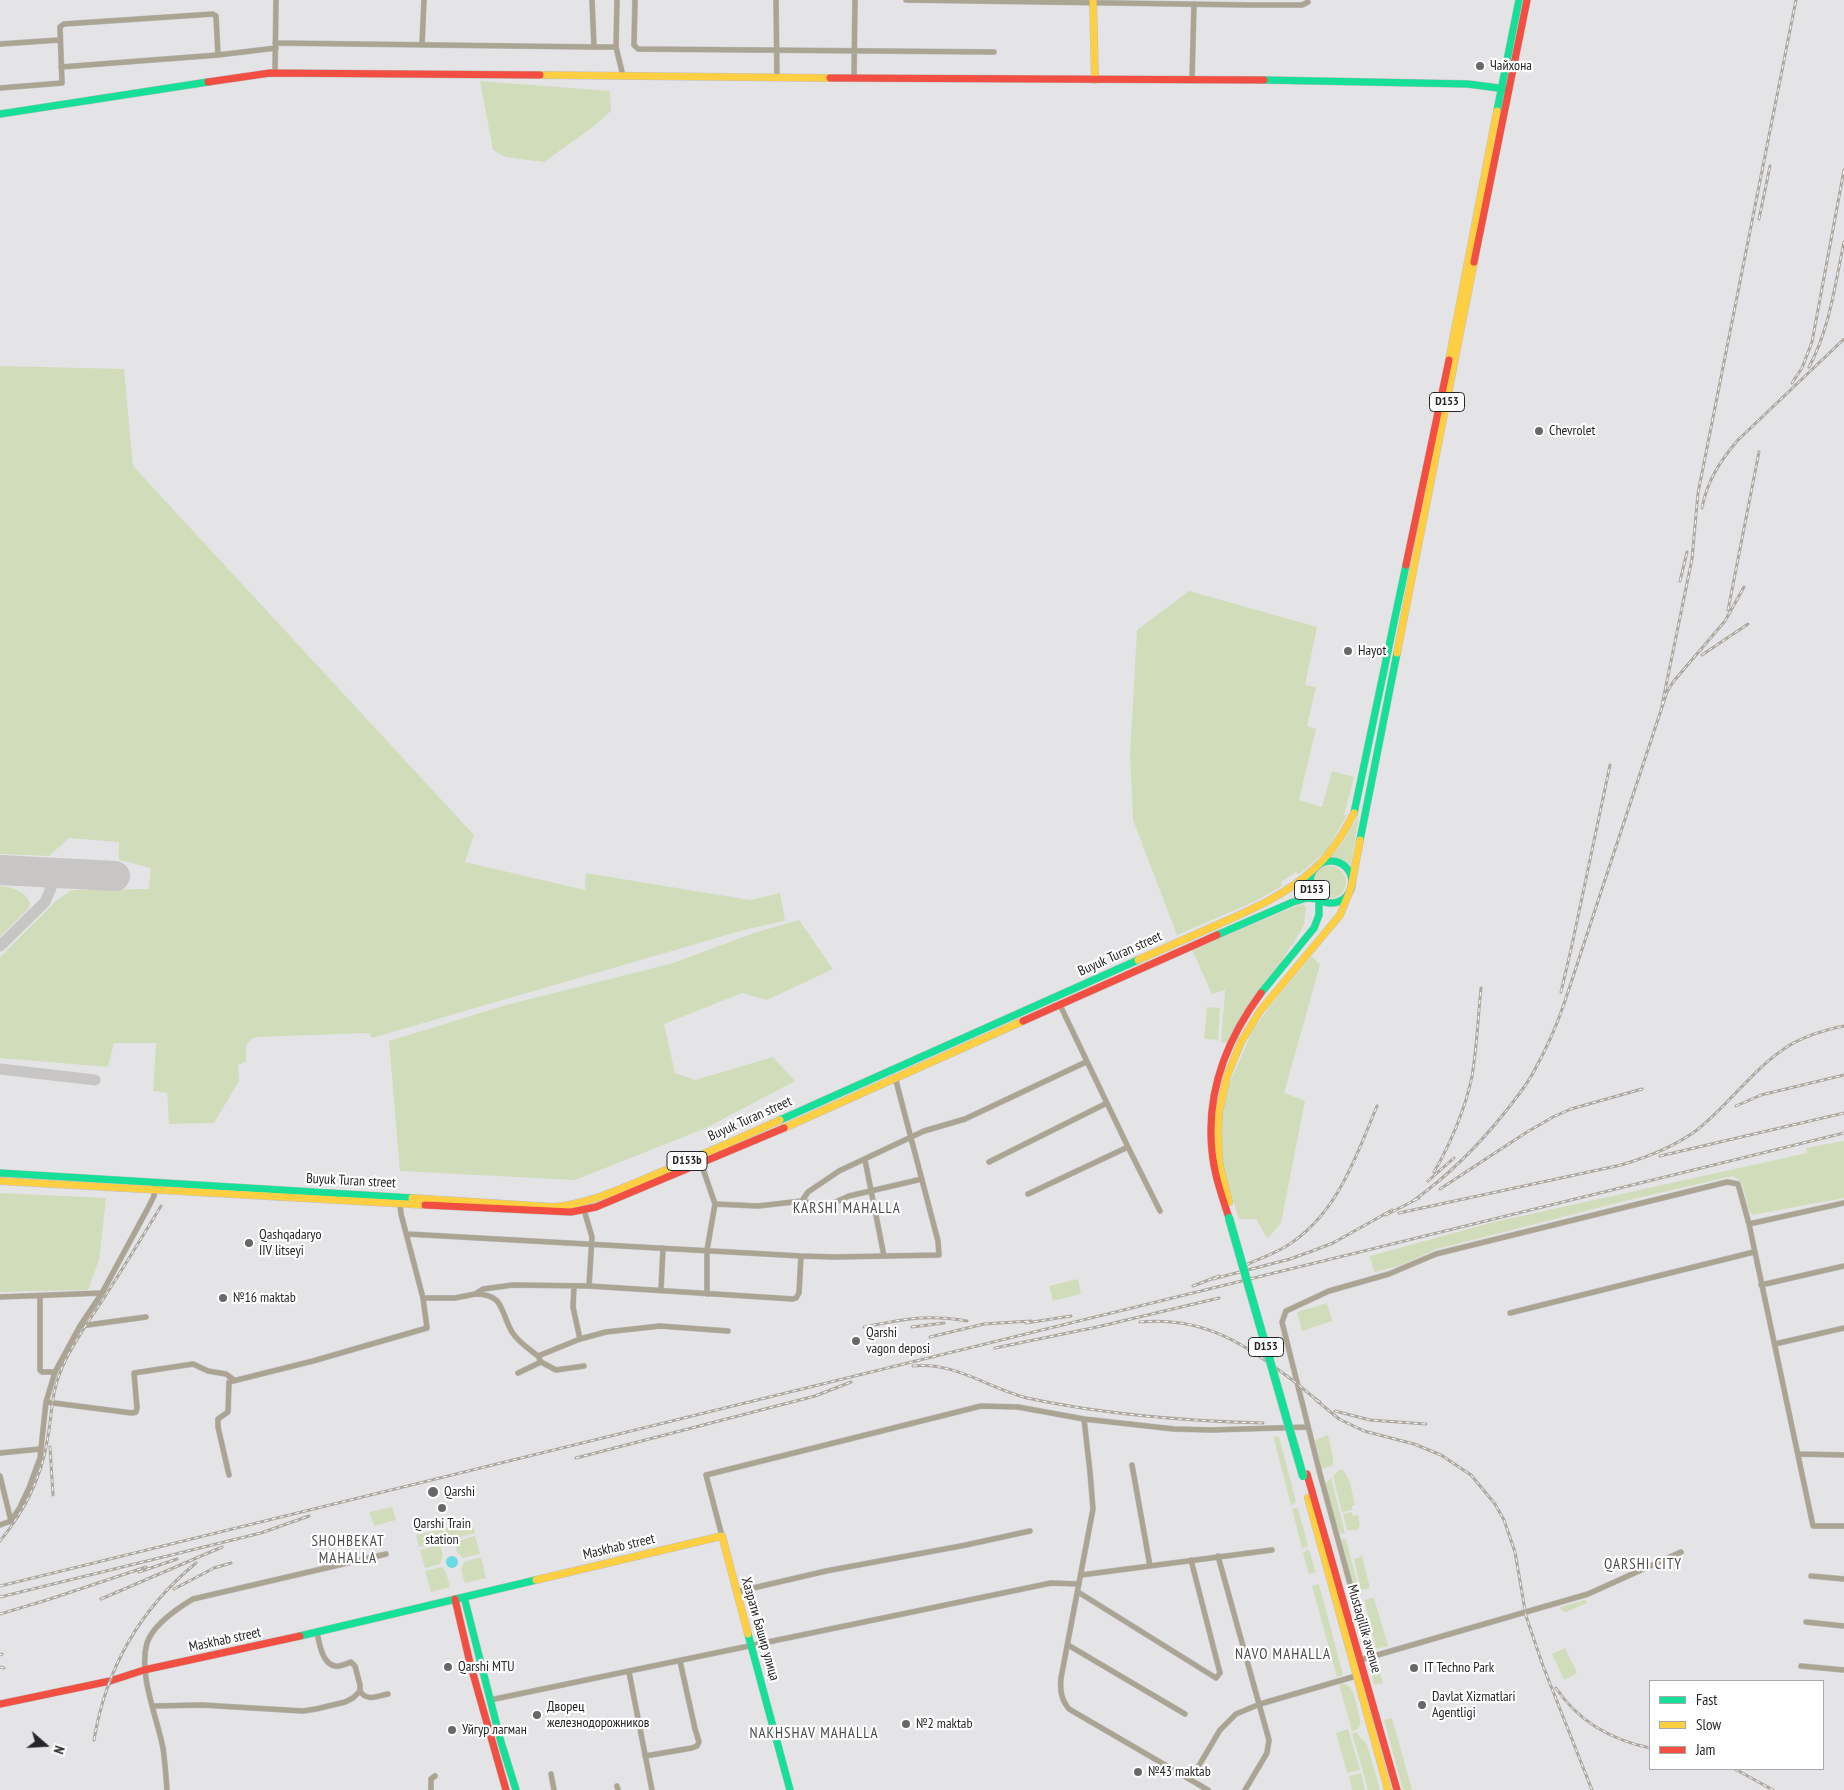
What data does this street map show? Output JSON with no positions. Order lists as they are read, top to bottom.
{
  "streets": {
    "main road": [
      "D153",
      "Buyuk Turan street",
      "D153b",
      "Maskhab street",
      "Хазрати Башир улица",
      "Mustaqillik avenue"
    ]
  },
  "crossings": [
    ["D153", "Buyuk Turan street"],
    ["D153", "Mustaqillik avenue"],
    ["Maskhab street", "Хазрати Башир улица"]
  ],
  "districts": [
    "KARSHI MAHALLA",
    "SHOHBEKAT MAHALLA",
    "QARSHI CITY",
    "NAVO MAHALLA",
    "NAKHSHAV MAHALLA"
  ],
  "places": [
    "Чайхона",
    "Chevrolet",
    "Hayot",
    "Qashqadaryo IIV litseyi",
    "№16 maktab",
    "Qarshi vagon deposi",
    "Qarshi",
    "Qarshi Train station",
    "Qarshi MTU",
    "IT Techno Park",
    "Davlat Xizmatlari Agentligi",
    "Дворец железнодорожников",
    "№2 maktab",
    "Уйгур лагман",
    "№43 maktab"
  ],
  "legend": ["Fast", "Slow", "Jam"],
  "north": "right"
}
